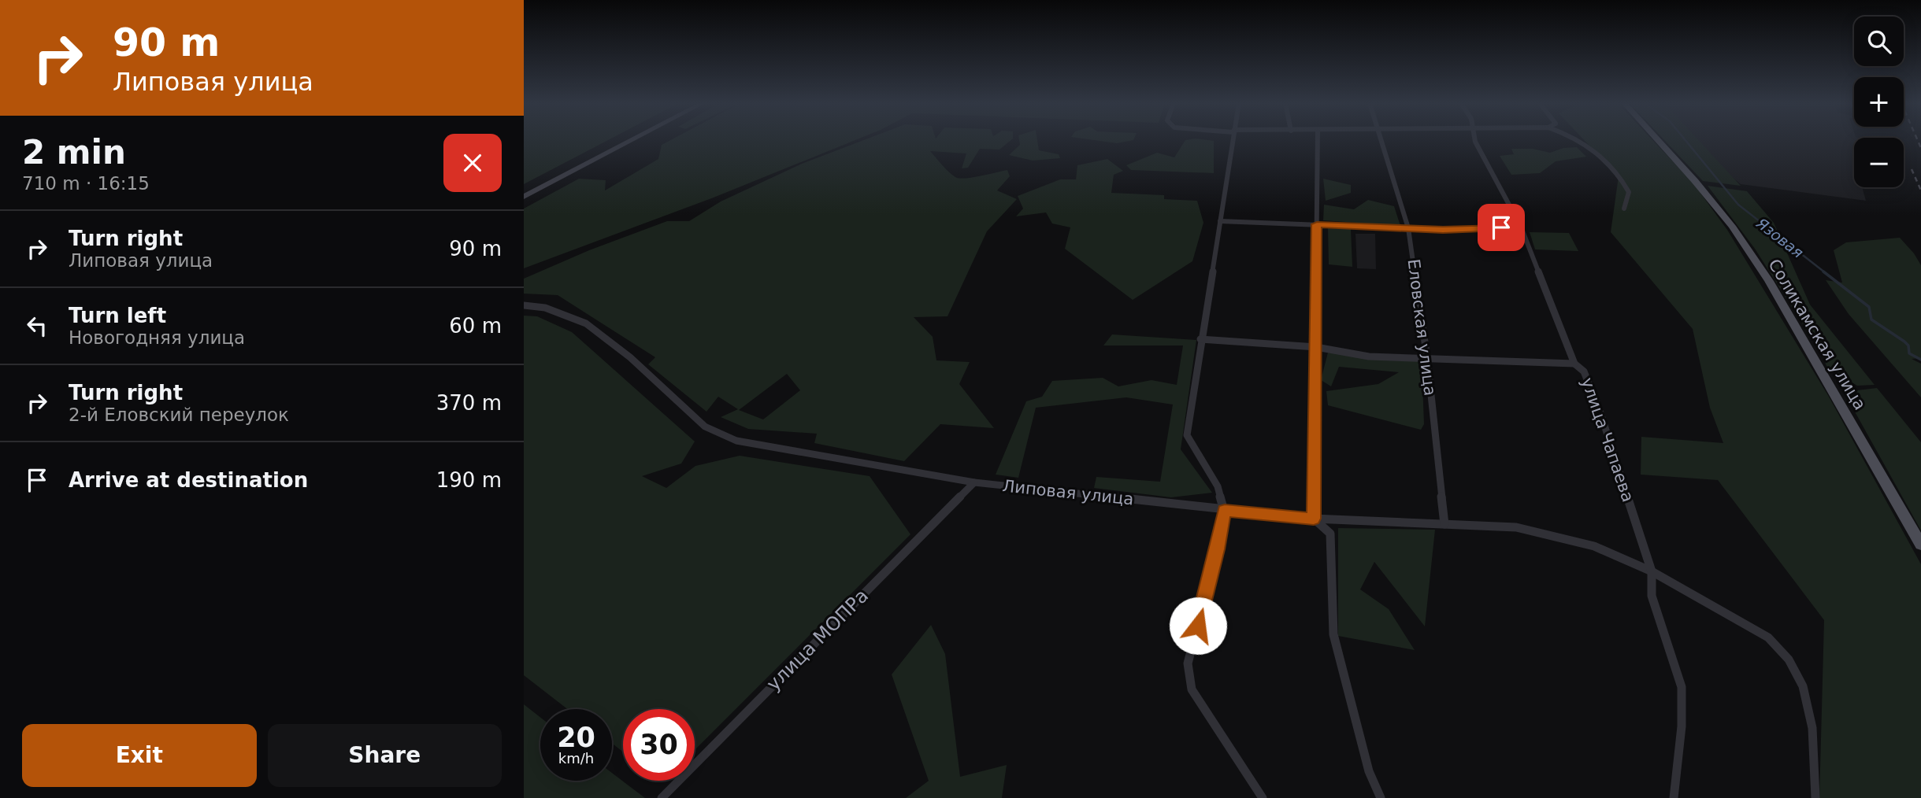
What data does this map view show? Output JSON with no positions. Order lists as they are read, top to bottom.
{
  "streets": {
    "main road": ["Соликамская улица"],
    "street": [
      "Еловская улица",
      "улица Чапаева",
      "Липовая улица",
      "улица МОПРа"
    ]
  },
  "crossings": [
    ["Еловская улица", "Липовая улица"],
    ["улица Чапаева", "Липовая улица"],
    ["Липовая улица", "улица МОПРа"]
  ],
  "water": ["Язовая"],
  "page": {
    "turn": ["90 m", "Липовая улица"],
    "map_buttons": ["+", "−"],
    "heading": ["2 min", "710 m · 16:15"],
    "list": [
      {
        "name": "Turn right",
        "note": "Липовая улица",
        "value": "90 m"
      },
      {
        "name": "Turn left",
        "note": "Новогодняя улица",
        "value": "60 m"
      },
      {
        "name": "Turn right",
        "note": "2-й Еловский переулок",
        "value": "370 m"
      },
      {
        "name": "Arrive at destination",
        "value": "190 m"
      }
    ],
    "speed": "20 km/h",
    "limit": "30",
    "buttons": ["Exit", "Share"]
  }
}
